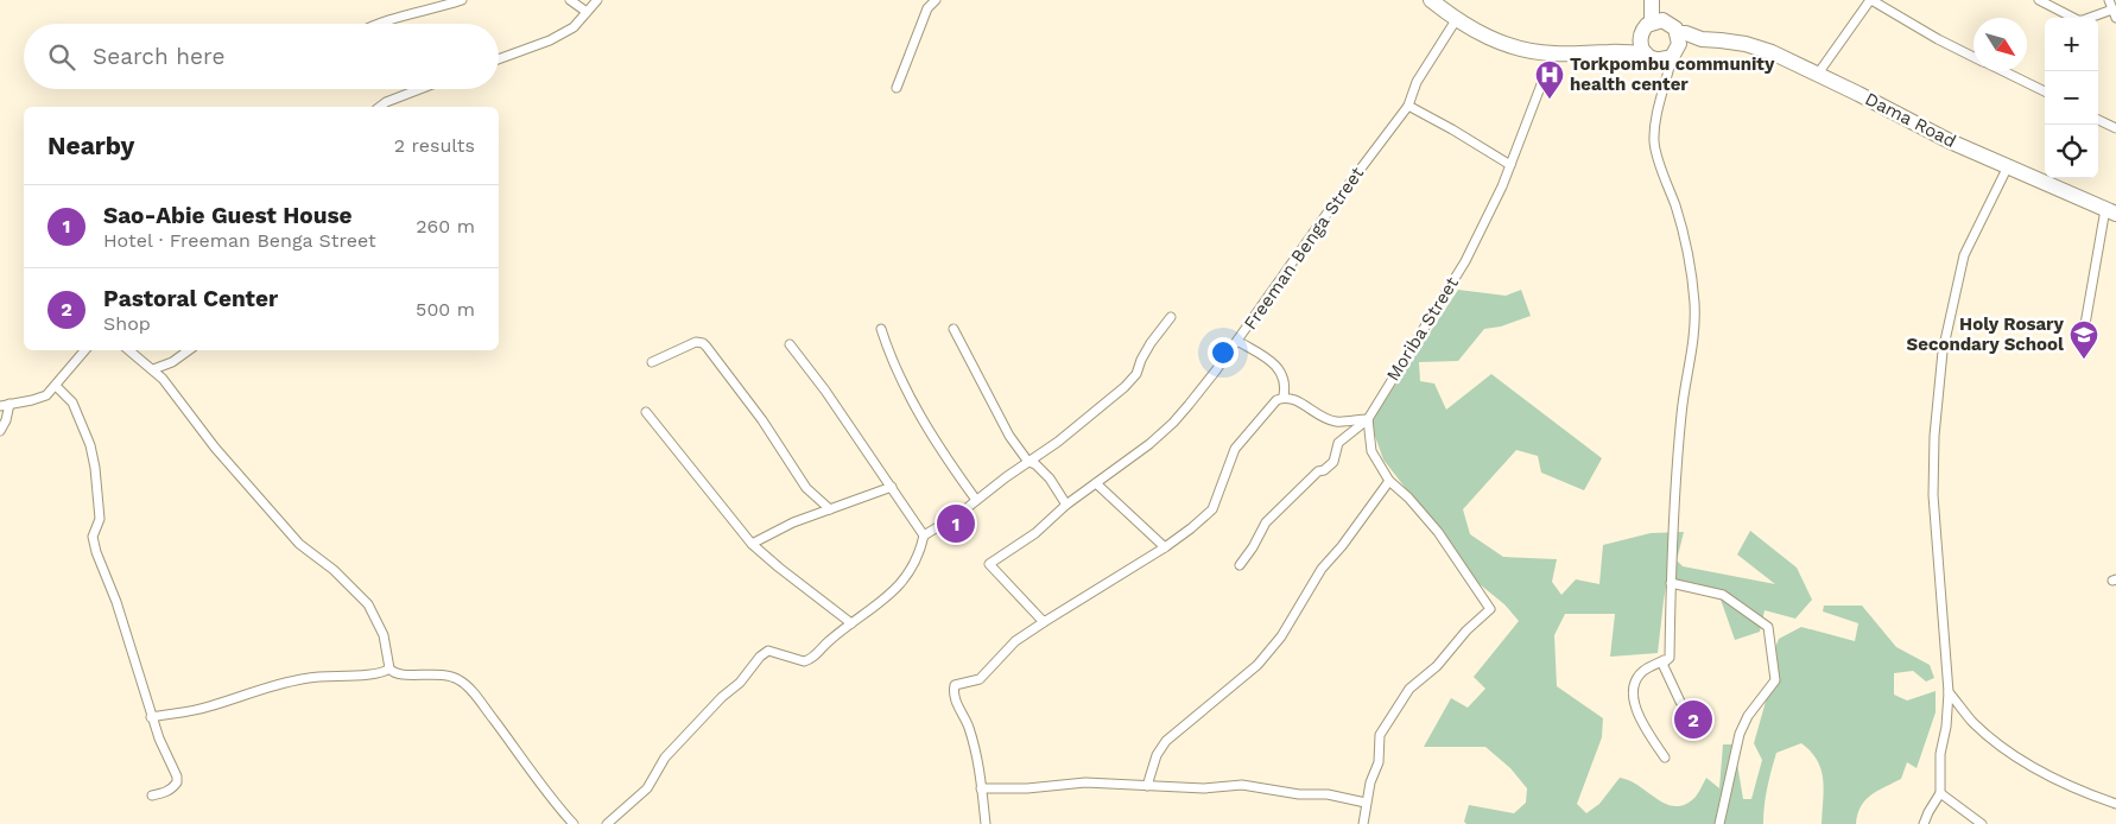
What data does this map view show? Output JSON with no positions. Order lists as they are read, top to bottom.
{
  "streets": {
    "highway": ["Dama Road"],
    "street": ["Freeman Benga Street", "Moriba Street"]
  },
  "places": {
    "hospital": ["Torkpombu community health center"],
    "school or university": ["Holy Rosary Secondary School"]
  },
  "north": "bottom right",
  "page": {
    "map_buttons": ["+", "−"],
    "search": "Search here",
    "heading": ["Nearby", "2 results"],
    "list": [
      {
        "mark": "1",
        "name": "Sao-Abie Guest House",
        "note": "Hotel · Freeman Benga Street",
        "value": "260 m"
      },
      {
        "mark": "2",
        "name": "Pastoral Center",
        "note": "Shop",
        "value": "500 m"
      }
    ],
    "pins": ["1", "2"]
  }
}
